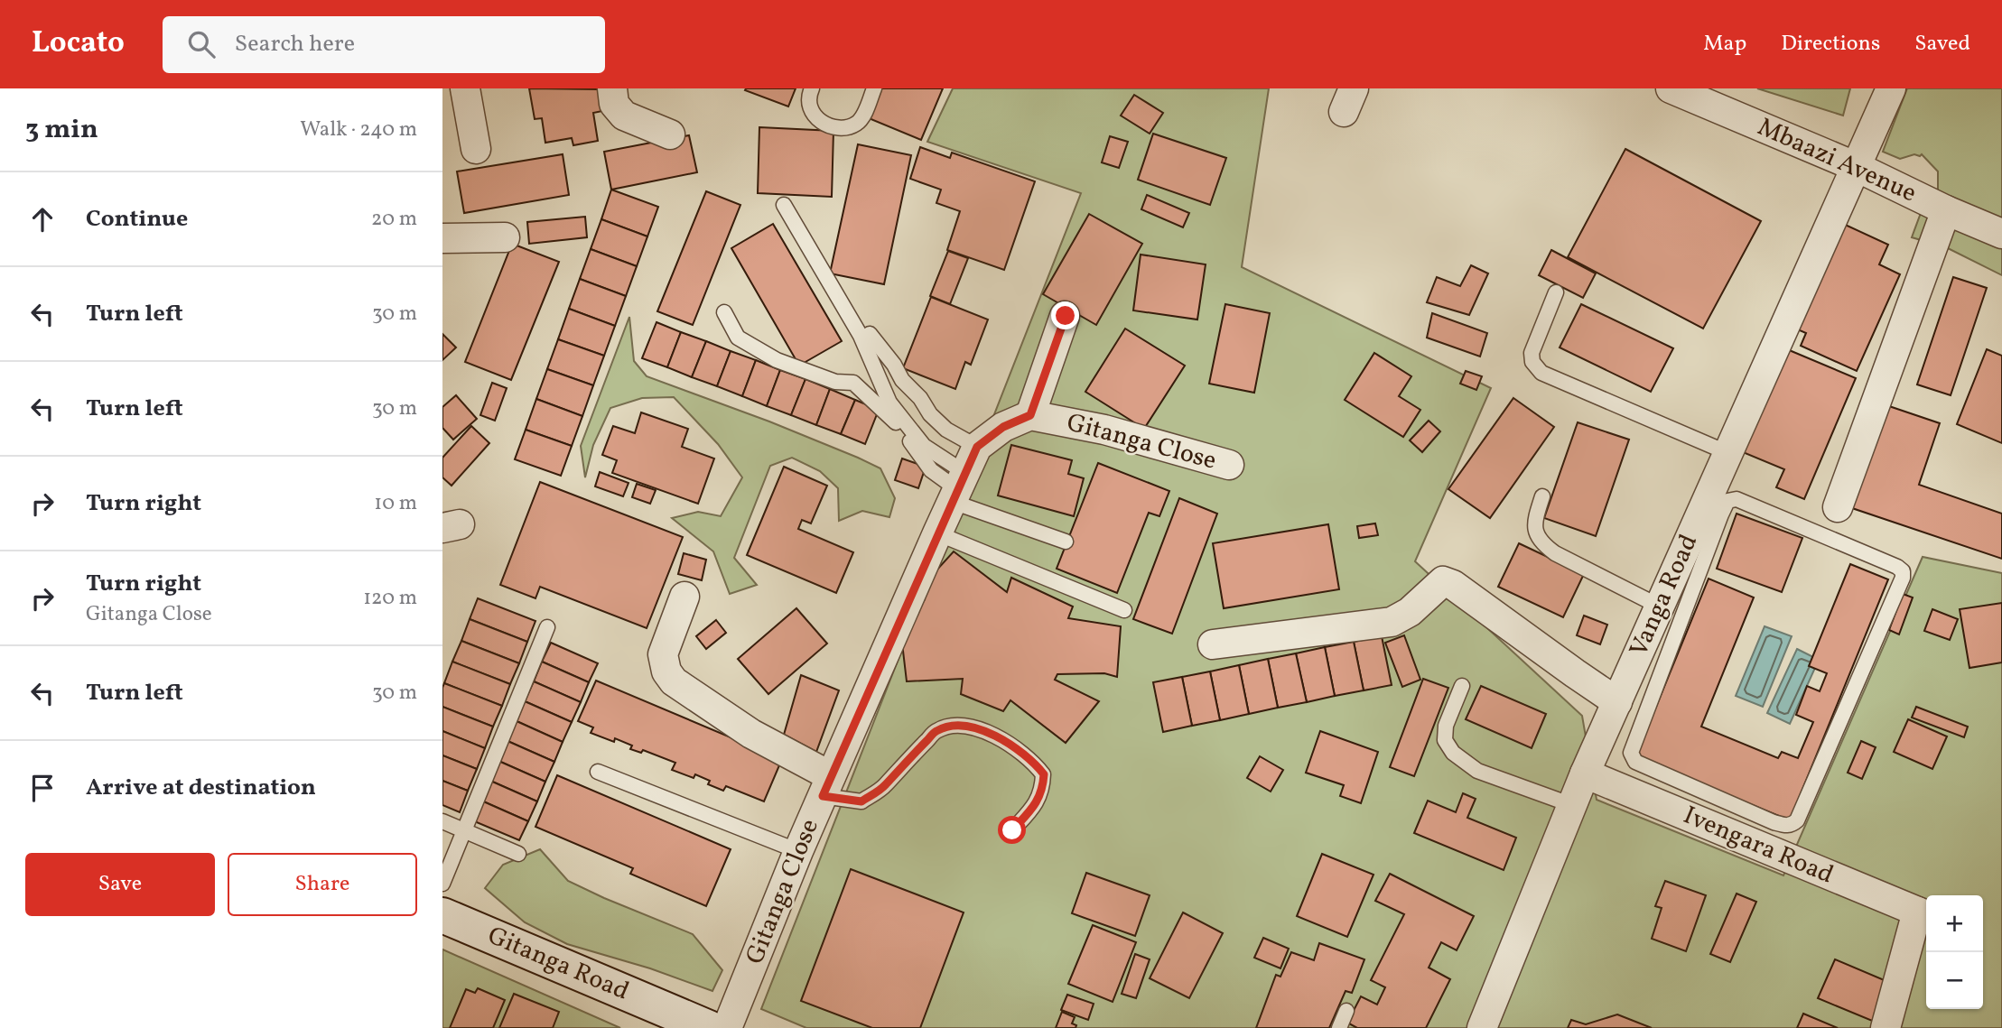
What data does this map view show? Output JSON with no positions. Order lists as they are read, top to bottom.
{
  "streets": {
    "main road": ["Gitanga Road"],
    "street": [
      "Mbaazi Avenue",
      "Gitanga Close",
      "Vanga Road",
      "Ivengara Road"
    ]
  },
  "crossings": [
    ["Mbaazi Avenue", "Vanga Road"],
    ["Vanga Road", "Ivengara Road"]
  ],
  "page": {
    "header": "Locato",
    "search": "Search here",
    "nav": ["Map", "Directions", "Saved"],
    "heading": ["3 min", "Walk · 240 m"],
    "list": [
      ["Continue", "20 m"],
      ["Turn left", "30 m"],
      ["Turn left", "30 m"],
      ["Turn right", "10 m"],
      ["Turn right", "Gitanga Close", "120 m"],
      ["Turn left", "30 m"],
      "Arrive at destination"
    ],
    "buttons": ["Save", "Share"],
    "map_buttons": ["+", "−"]
  }
}
